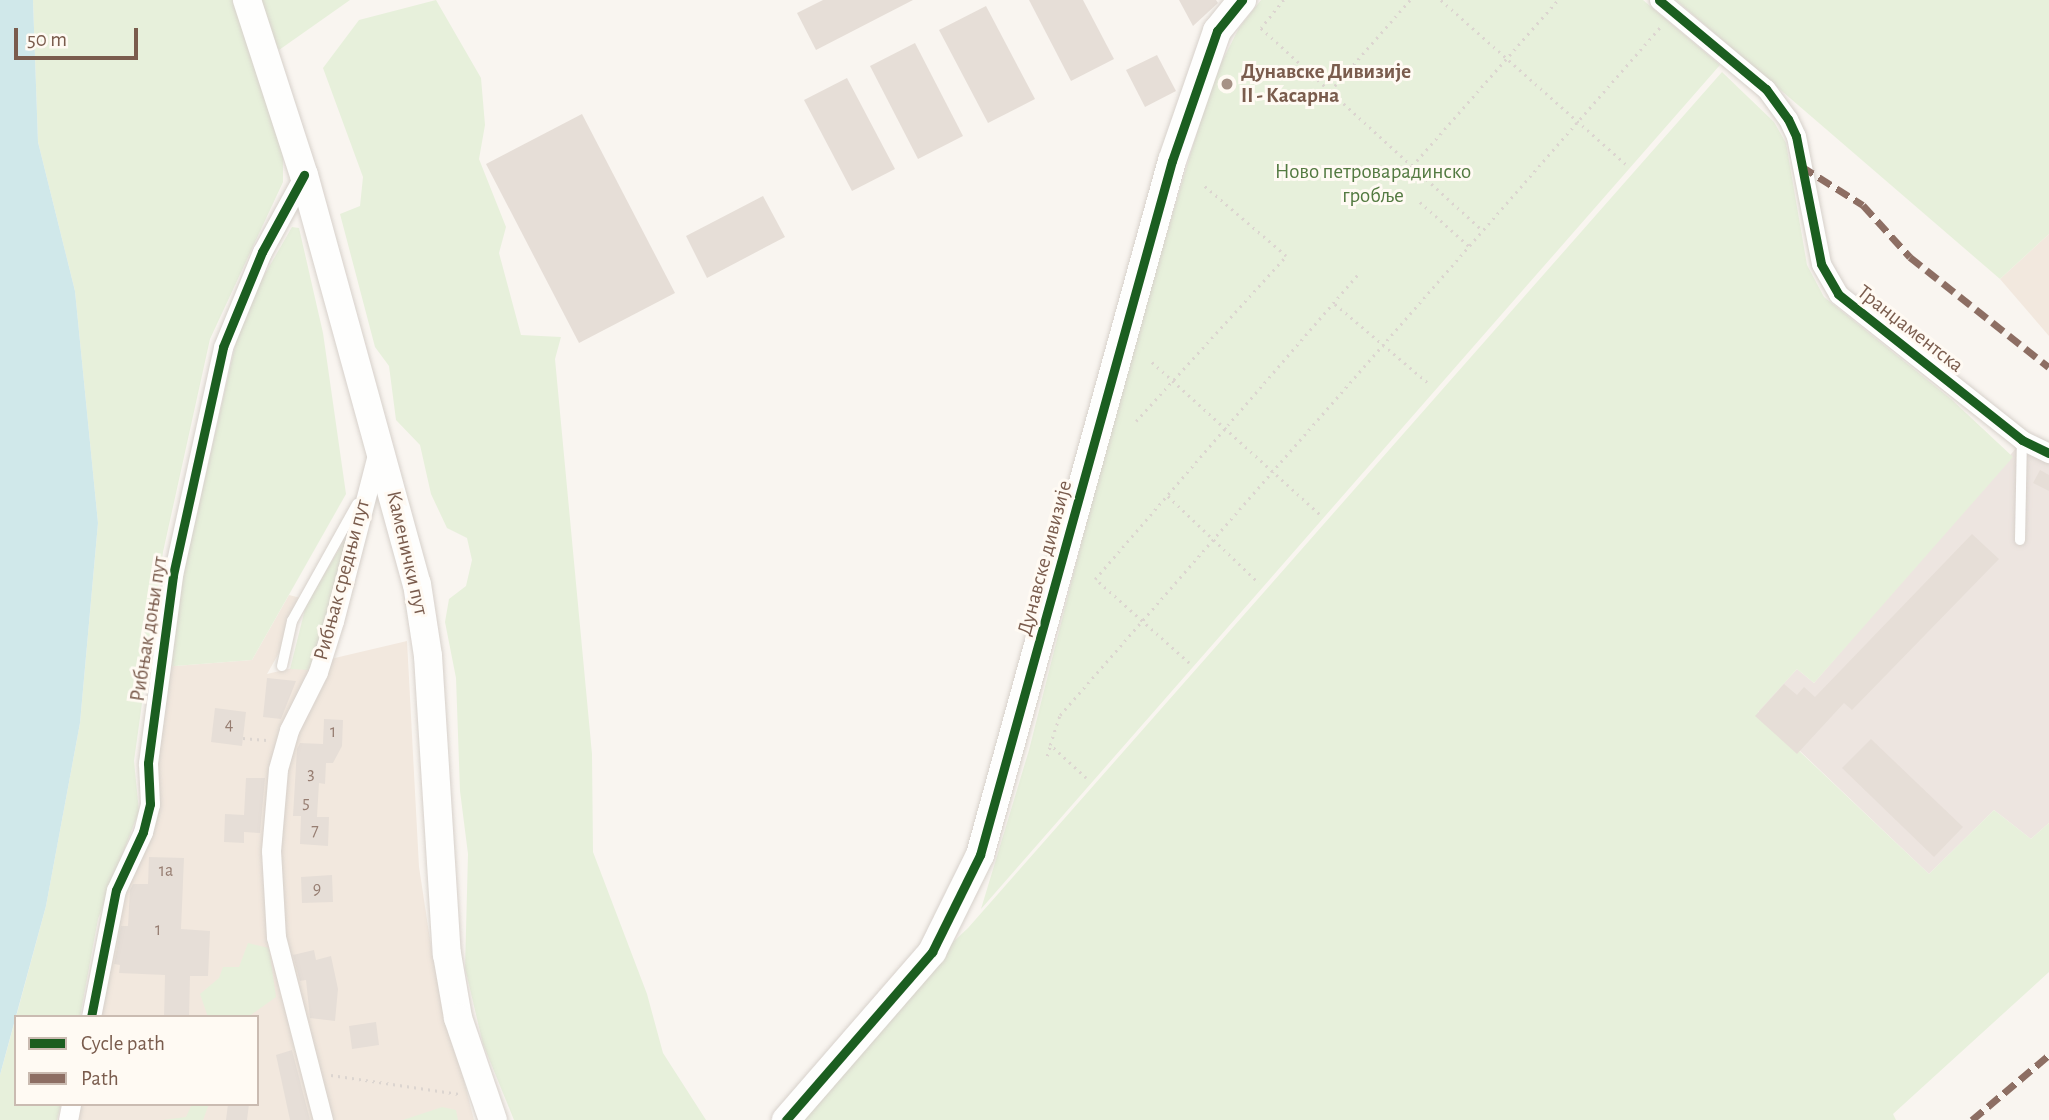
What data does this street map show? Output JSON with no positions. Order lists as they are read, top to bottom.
{
  "streets": {
    "street": [
      "Транџаментска",
      "Каменички пут",
      "Дунавске дивизије",
      "Рибњак средњи пут",
      "Рибњак доњи пут"
    ]
  },
  "crossings": [
    ["Каменички пут", "Рибњак средњи пут"],
    ["Каменички пут", "Рибњак доњи пут"]
  ],
  "parks": ["Ново петроварадинско гробље"],
  "places": ["Дунавске Дивизије II - Касарна"],
  "house_numbers": [
    "4",
    "1",
    "3",
    "5",
    "7",
    "1a",
    "9",
    "1"
  ],
  "legend": ["Cycle path", "Path"],
  "scale_bar": "50 m"
}
